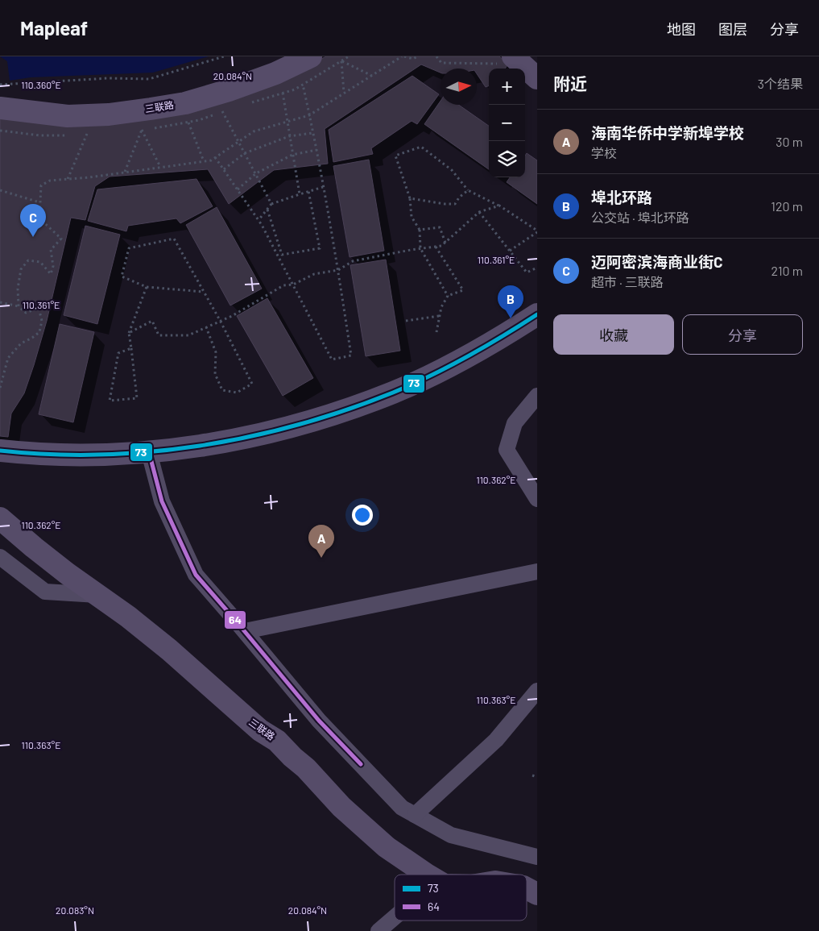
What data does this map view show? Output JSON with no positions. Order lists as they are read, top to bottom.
{
  "streets": {
    "main road": ["三联路"]
  },
  "lines": ["transit line 73", "transit line 64"],
  "legend": ["73", "64"],
  "north": "right",
  "page": {
    "header": "Mapleaf",
    "nav": ["地图", "图层", "分享"],
    "heading": ["附近", "3个结果"],
    "map_buttons": ["+", "−"],
    "list": [
      {
        "mark": "A",
        "name": "海南华侨中学新埠学校",
        "note": "学校",
        "value": "30 m"
      },
      {
        "mark": "B",
        "name": "埠北环路",
        "note": "公交站 · 埠北环路",
        "value": "120 m"
      },
      {
        "mark": "C",
        "name": "迈阿密滨海商业街C",
        "note": "超市 · 三联路",
        "value": "210 m"
      }
    ],
    "pins": ["C", "B", "A"],
    "buttons": ["收藏", "分享"]
  },
  "coordinates": [
    "20.084°N",
    "110.360°E",
    "110.361°E",
    "110.362°E",
    "110.363°E",
    "20.083°N"
  ]
}
